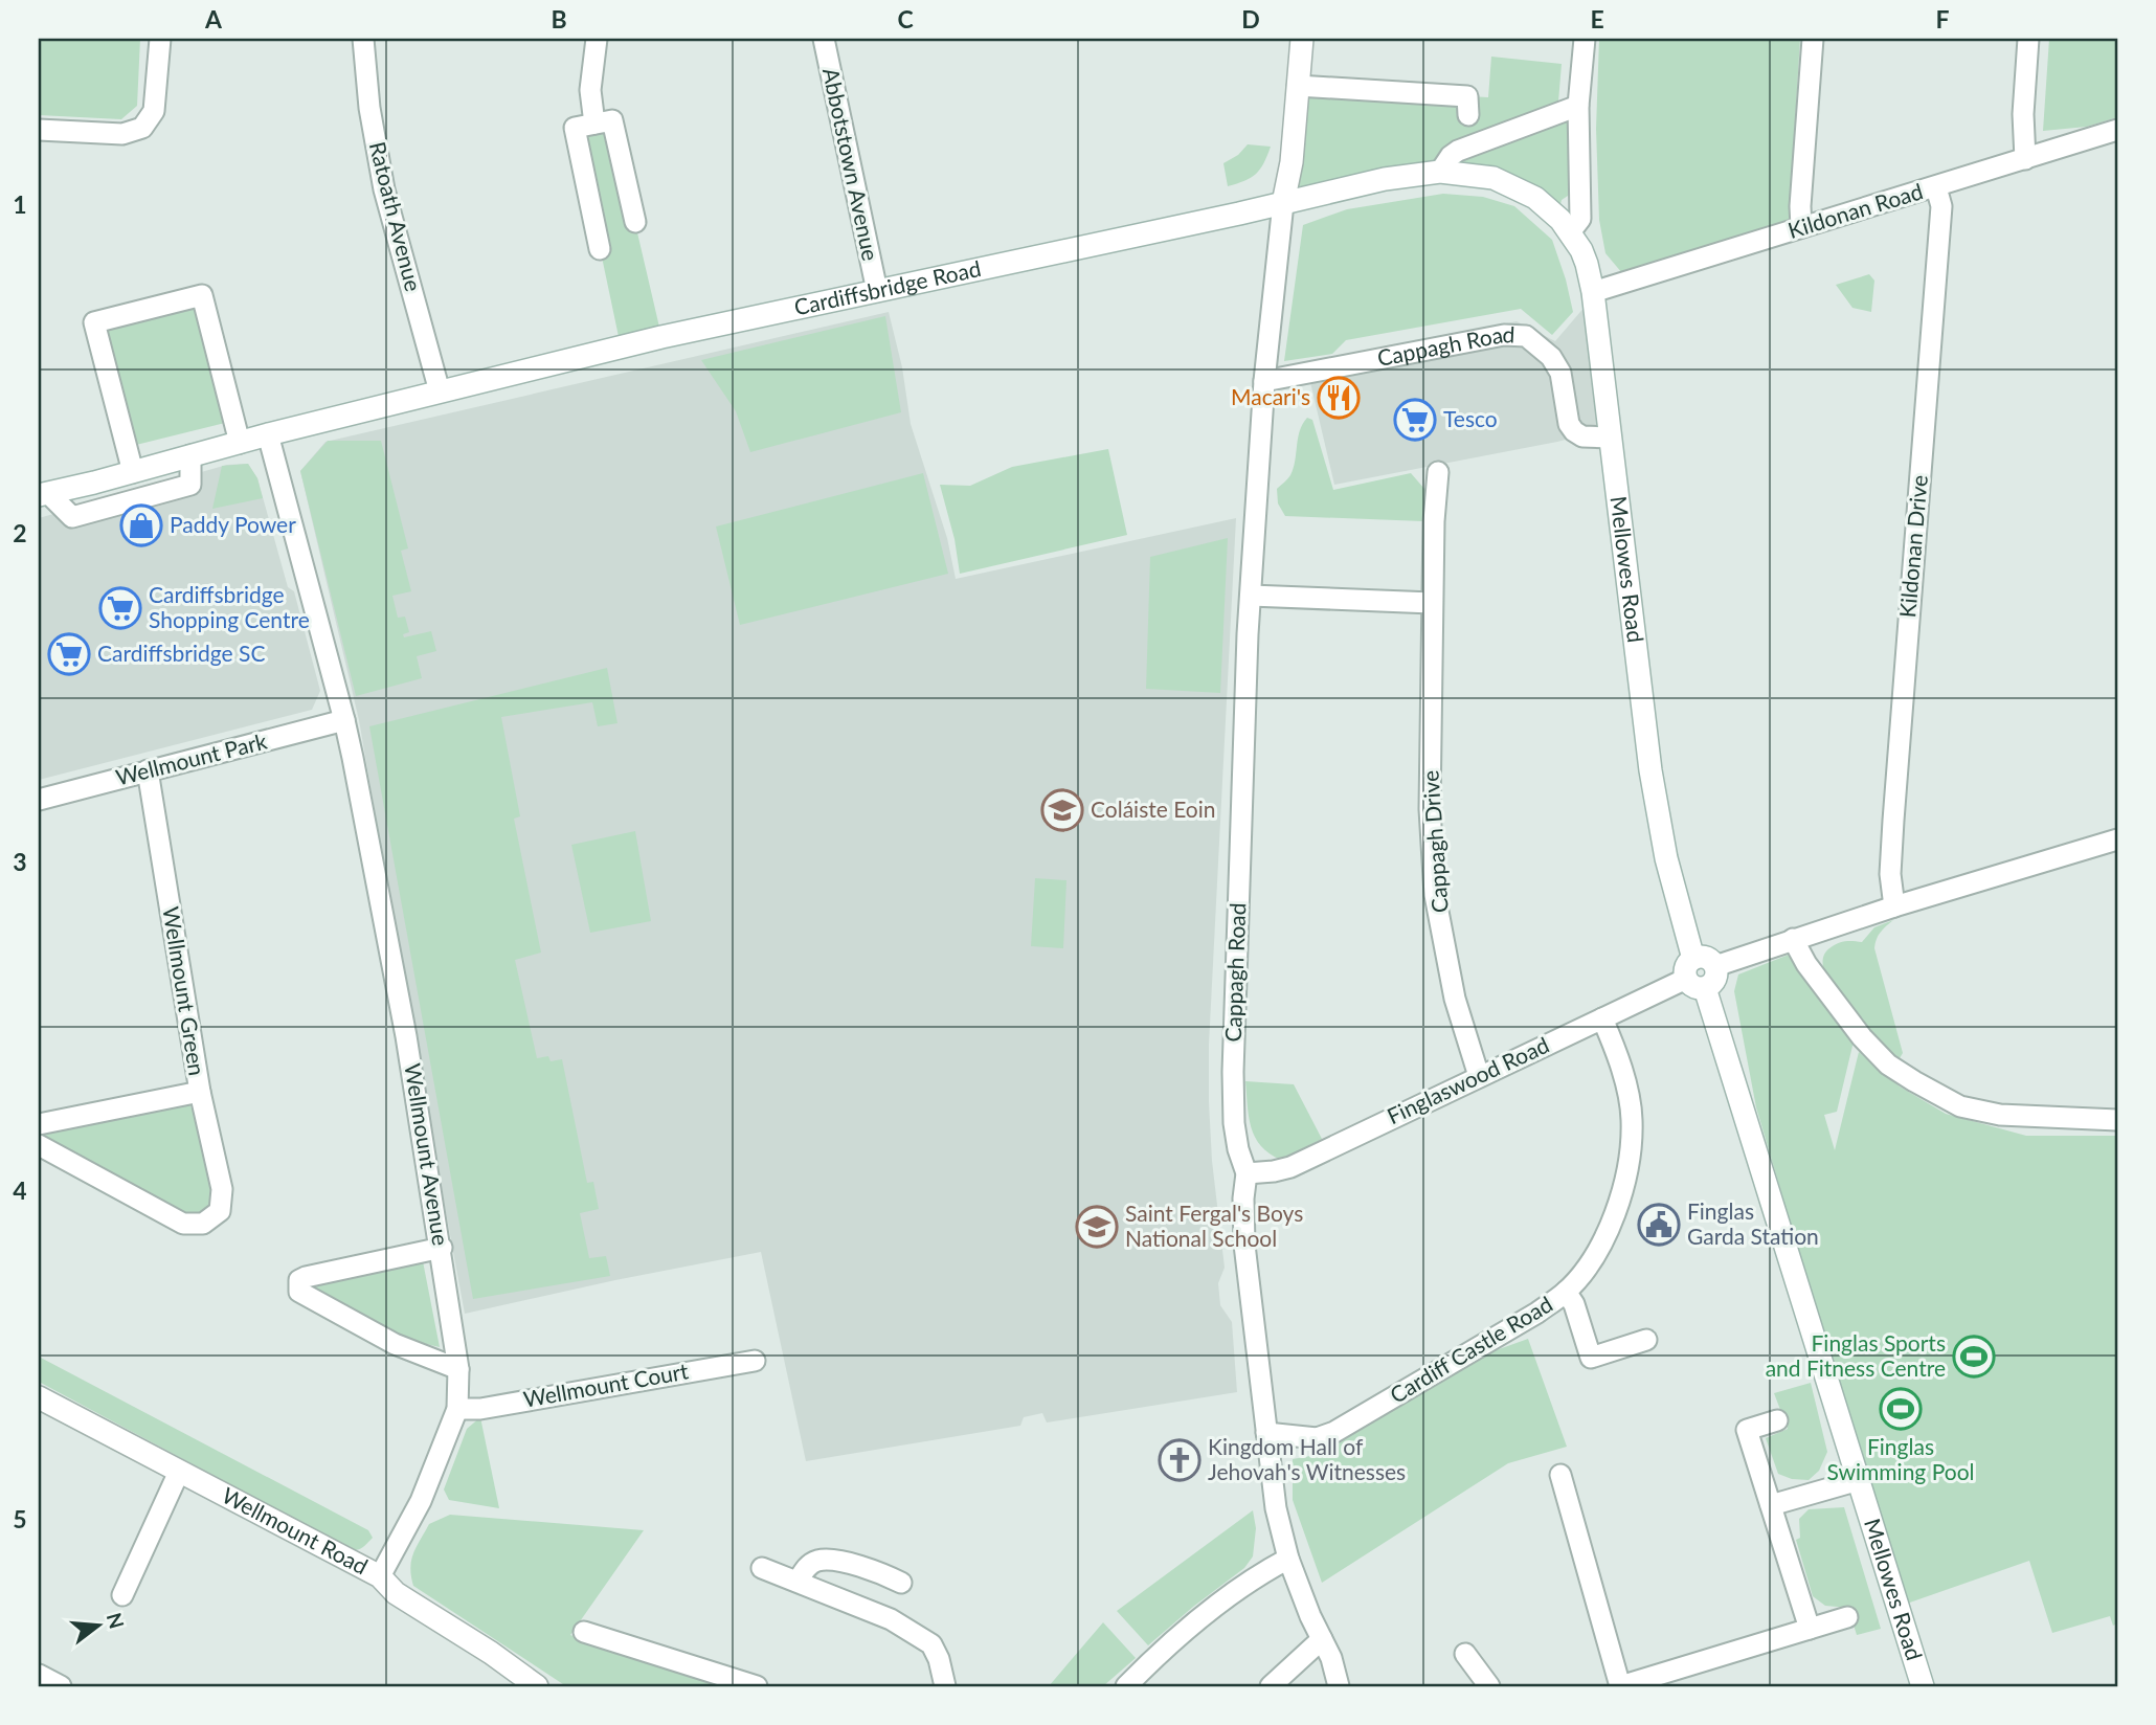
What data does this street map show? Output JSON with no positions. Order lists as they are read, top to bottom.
{
  "streets": {
    "main road": [
      "Cardiffsbridge Road",
      "Cappagh Road",
      "Mellowes Road",
      "Wellmount Road"
    ],
    "street": [
      "Abbotstown Avenue",
      "Kildonan Road",
      "Ratoath Avenue",
      "Kildonan Drive",
      "Wellmount Park",
      "Cappagh Drive",
      "Wellmount Green",
      "Finglaswood Road",
      "Wellmount Avenue",
      "Cardiff Castle Road",
      "Wellmount Court"
    ]
  },
  "crossings": [
    ["Abbotstown Avenue", "Cardiffsbridge Road"],
    ["Kildonan Road", "Kildonan Drive"],
    ["Kildonan Road", "Mellowes Road"],
    ["Ratoath Avenue", "Cardiffsbridge Road"],
    ["Cardiffsbridge Road", "Cappagh Road"],
    ["Cardiffsbridge Road", "Mellowes Road"],
    ["Cardiffsbridge Road", "Wellmount Avenue"],
    ["Cappagh Road", "Mellowes Road"],
    ["Cappagh Road", "Finglaswood Road"],
    ["Cappagh Road", "Cardiff Castle Road"],
    ["Mellowes Road", "Finglaswood Road"],
    ["Wellmount Park", "Wellmount Green"],
    ["Wellmount Park", "Wellmount Avenue"],
    ["Cappagh Drive", "Finglaswood Road"],
    ["Finglaswood Road", "Cardiff Castle Road"],
    ["Wellmount Avenue", "Wellmount Court"],
    ["Wellmount Avenue", "Wellmount Road"]
  ],
  "places": {
    "restaurant": ["Macari's"],
    "supermarket": ["Tesco", "Cardiffsbridge Shopping Centre", "Cardiffsbridge SC"],
    "shop": ["Paddy Power"],
    "school or university": ["Coláiste Eoin", "Saint Fergal's Boys National School"],
    "public building": ["Finglas Garda Station"],
    "sports": ["Finglas Sports and Fitness Centre", "Finglas Swimming Pool"],
    "church": ["Kingdom Hall of Jehovah's Witnesses"]
  },
  "north": "right",
  "grid": {
    "columns": [
      "A",
      "B",
      "C",
      "D",
      "E",
      "F"
    ],
    "rows": [
      "1",
      "2",
      "3",
      "4",
      "5"
    ]
  }
}
